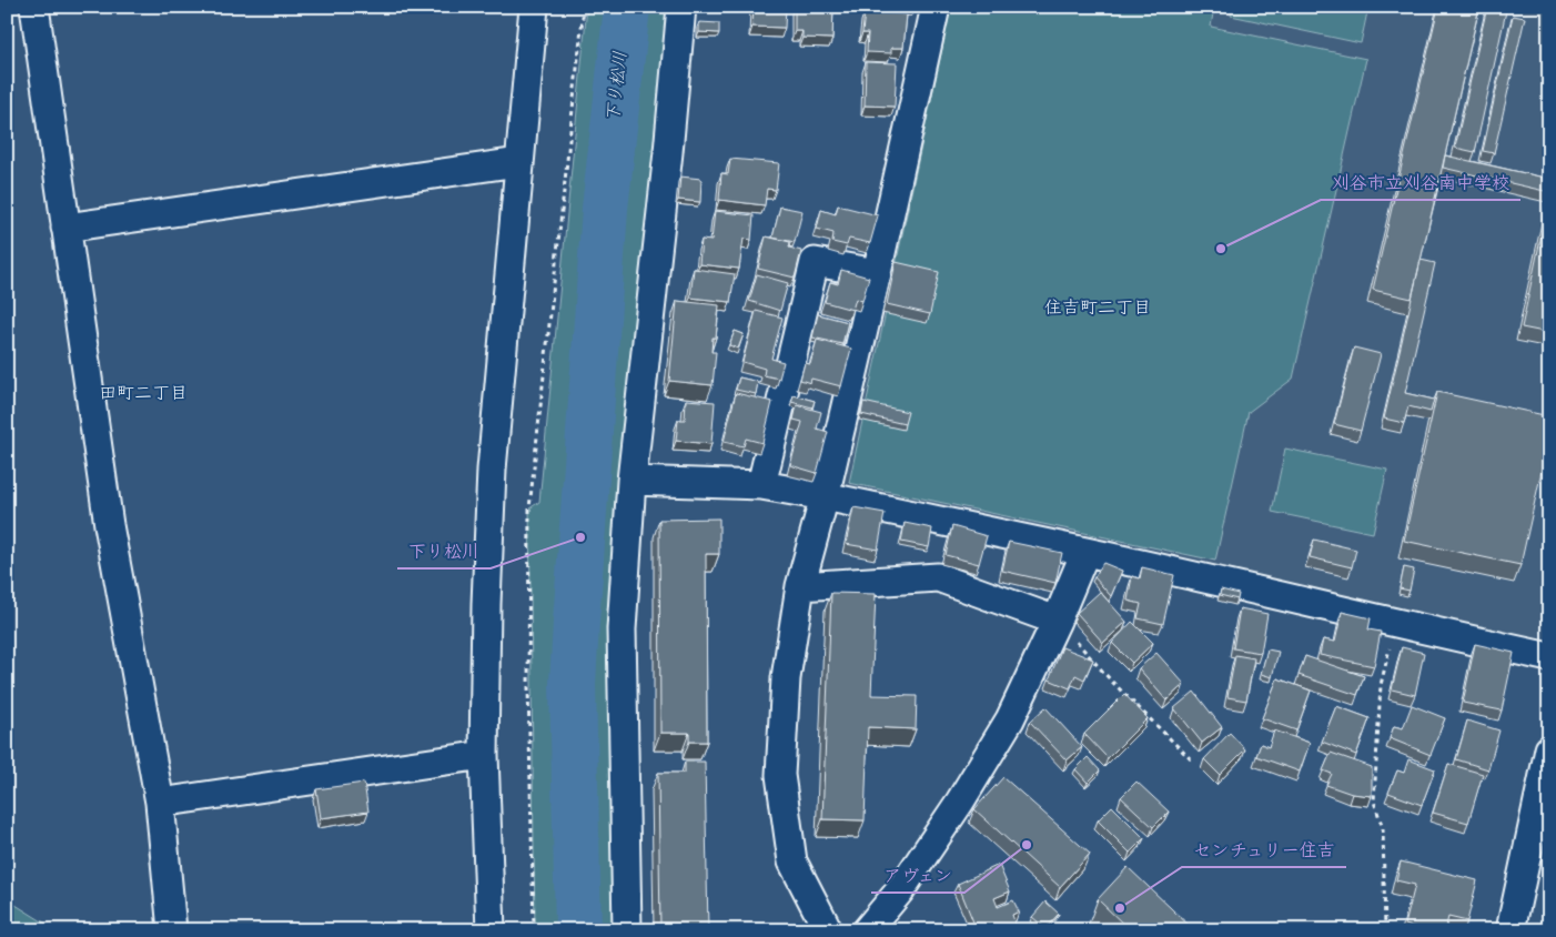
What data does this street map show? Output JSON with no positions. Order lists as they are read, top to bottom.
{
  "districts": ["住吉町二丁目", "田町二丁目"],
  "water": ["下り松川"],
  "places": [
    "刈谷市立刈谷南中学校",
    "下り松川",
    "アヴェン",
    "センチュリー住吉"
  ]
}
